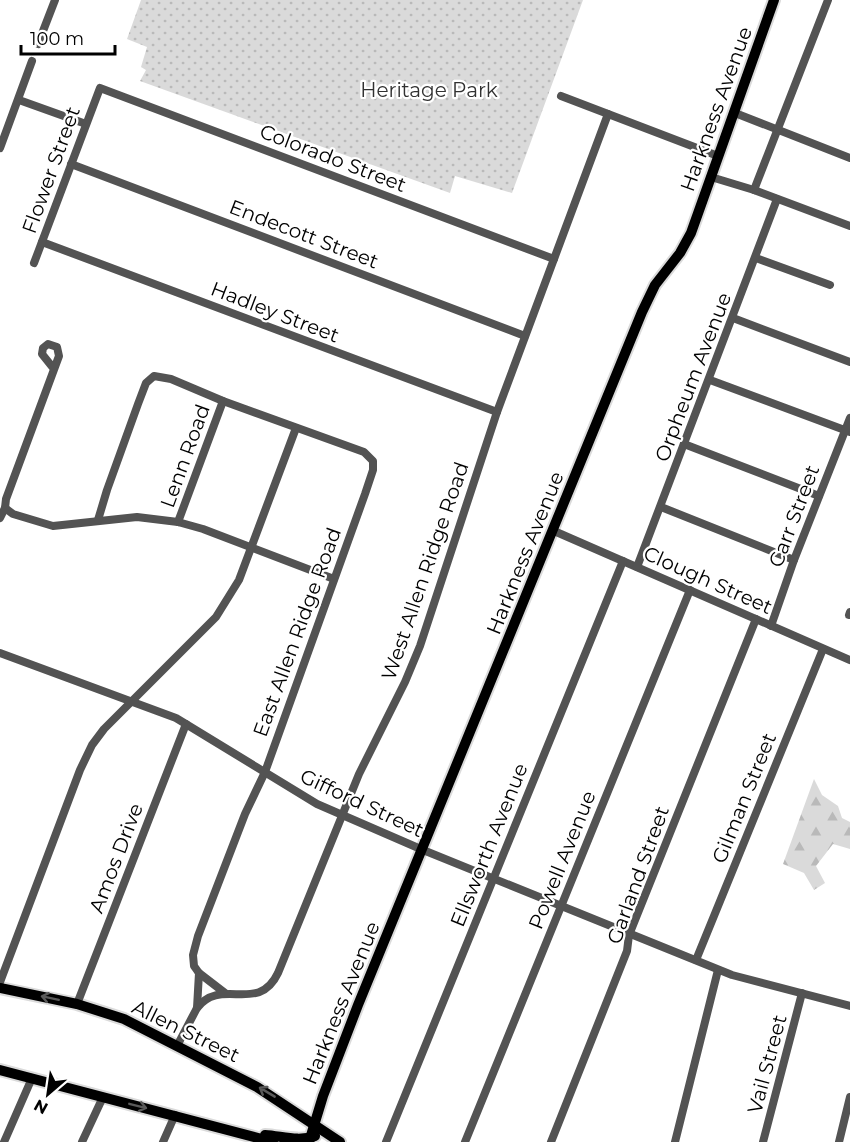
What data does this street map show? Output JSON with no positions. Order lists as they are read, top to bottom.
{
  "streets": {
    "main road": ["Harkness Avenue", "Allen Street"],
    "street": [
      "Colorado Street",
      "Flower Street",
      "Endecott Street",
      "Hadley Street",
      "Orpheum Avenue",
      "Lenn Road",
      "Carr Street",
      "West Allen Ridge Road",
      "Clough Street",
      "East Allen Ridge Road",
      "Gilman Street",
      "Gifford Street",
      "Ellsworth Avenue",
      "Amos Drive",
      "Powell Avenue",
      "Garland Street",
      "Vail Street"
    ]
  },
  "crossings": [
    ["Harkness Avenue", "Clough Street"],
    ["Harkness Avenue", "Gifford Street"],
    ["Harkness Avenue", "Allen Street"],
    ["Colorado Street", "Flower Street"],
    ["Colorado Street", "West Allen Ridge Road"],
    ["Flower Street", "Endecott Street"],
    ["Flower Street", "Hadley Street"],
    ["Endecott Street", "West Allen Ridge Road"],
    ["Hadley Street", "West Allen Ridge Road"],
    ["Orpheum Avenue", "Clough Street"],
    ["Lenn Road", "East Allen Ridge Road"],
    ["Carr Street", "Clough Street"],
    ["West Allen Ridge Road", "East Allen Ridge Road"],
    ["West Allen Ridge Road", "Gifford Street"],
    ["Clough Street", "Gilman Street"],
    ["Clough Street", "Ellsworth Avenue"],
    ["Clough Street", "Powell Avenue"],
    ["Clough Street", "Garland Street"],
    ["East Allen Ridge Road", "Gifford Street"],
    ["East Allen Ridge Road", "Allen Street"],
    ["Gilman Street", "Gifford Street"],
    ["Gifford Street", "Ellsworth Avenue"],
    ["Gifford Street", "Amos Drive"],
    ["Gifford Street", "Powell Avenue"],
    ["Gifford Street", "Garland Street"],
    ["Gifford Street", "Vail Street"],
    ["Amos Drive", "Allen Street"]
  ],
  "parks": ["Heritage Park"],
  "scale_bar": "100 m",
  "north": "bottom left"
}
